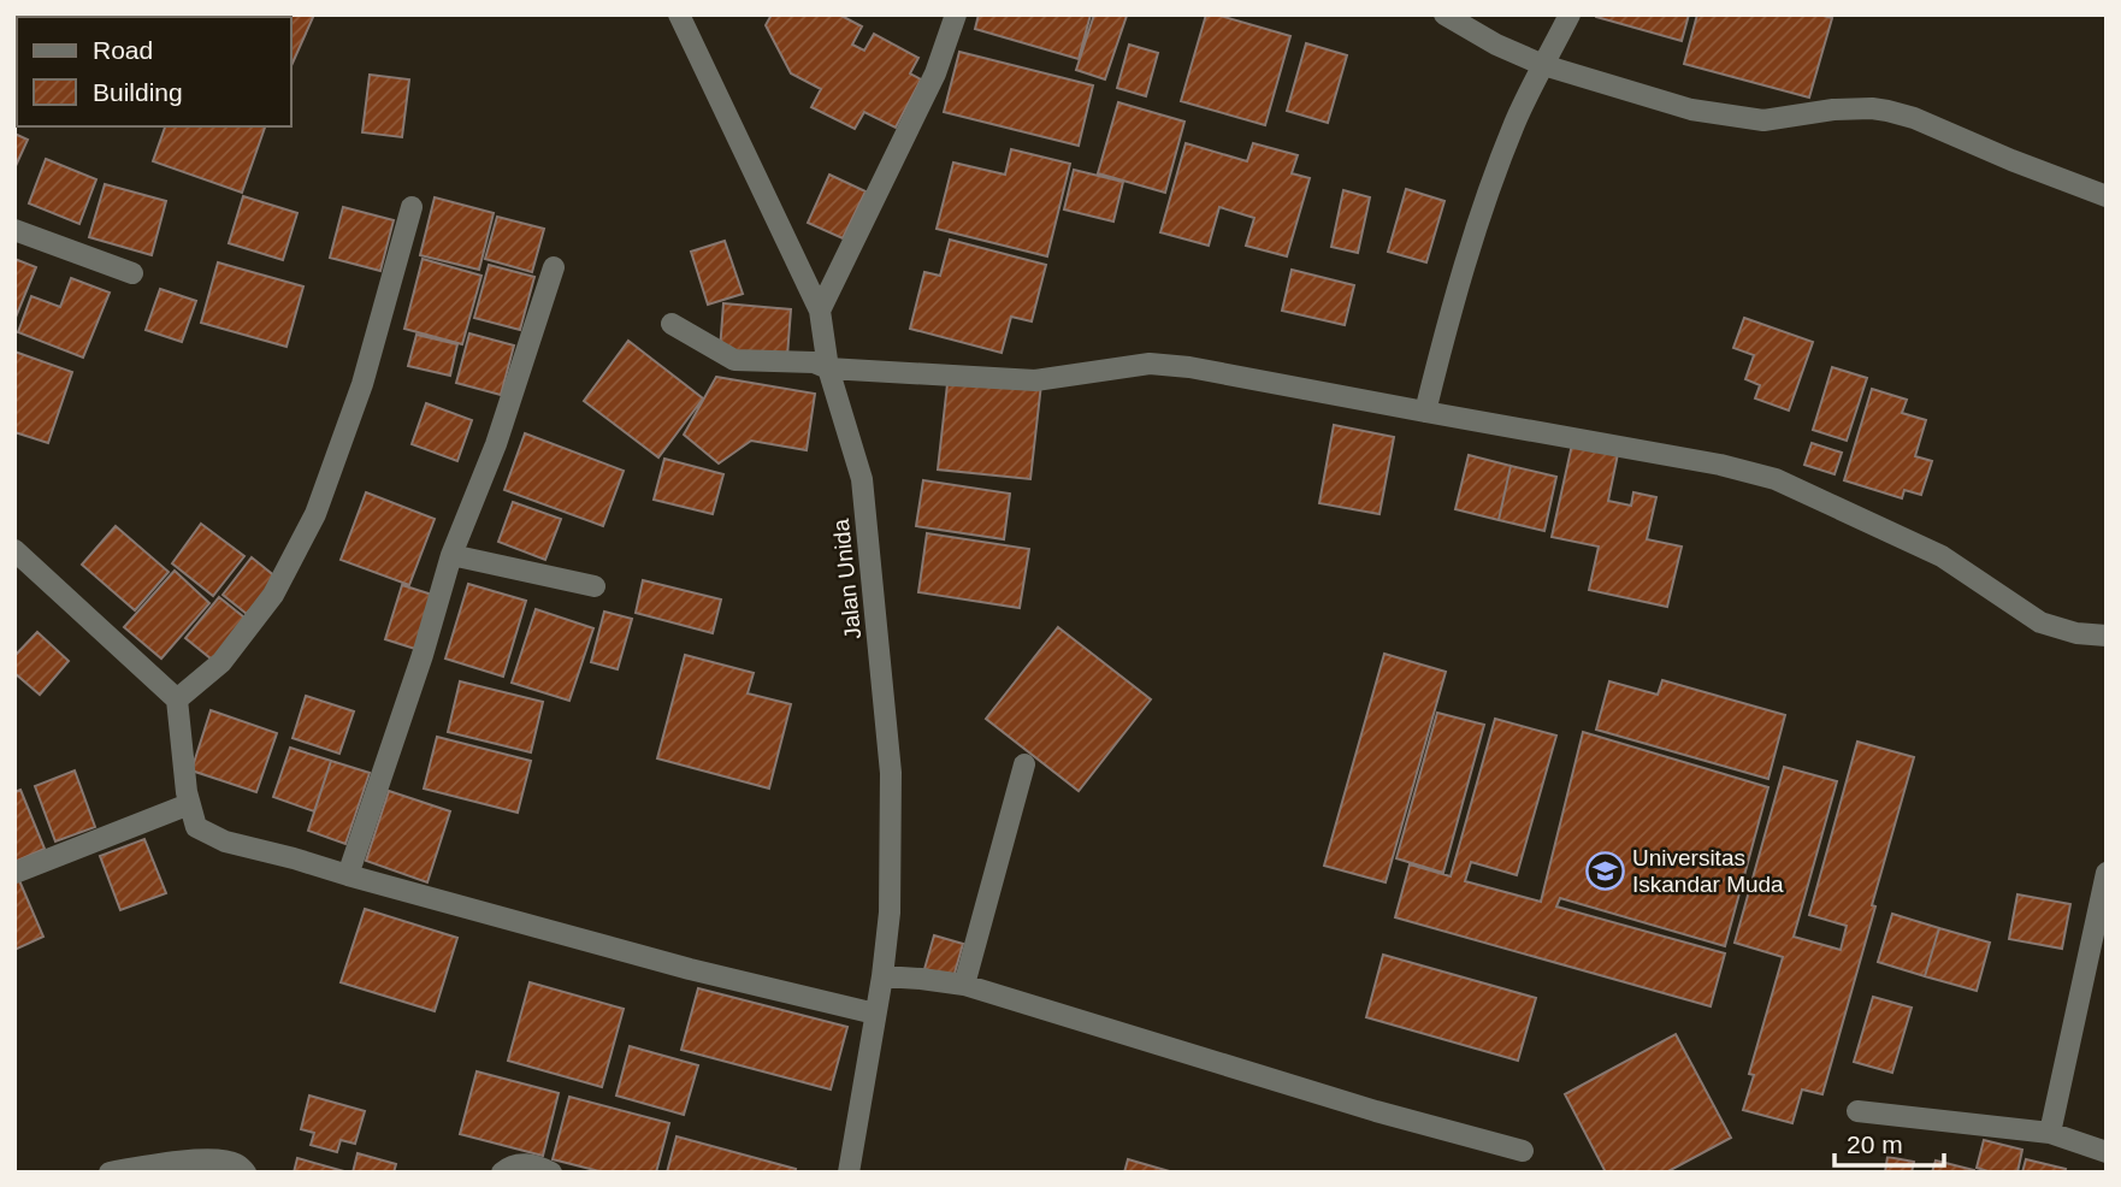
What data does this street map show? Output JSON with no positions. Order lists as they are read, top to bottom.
{
  "streets": {
    "street": ["Jalan Unida"]
  },
  "places": {
    "school or university": ["Universitas Iskandar Muda"]
  },
  "legend": ["Road", "Building"],
  "scale_bar": "20 m"
}
